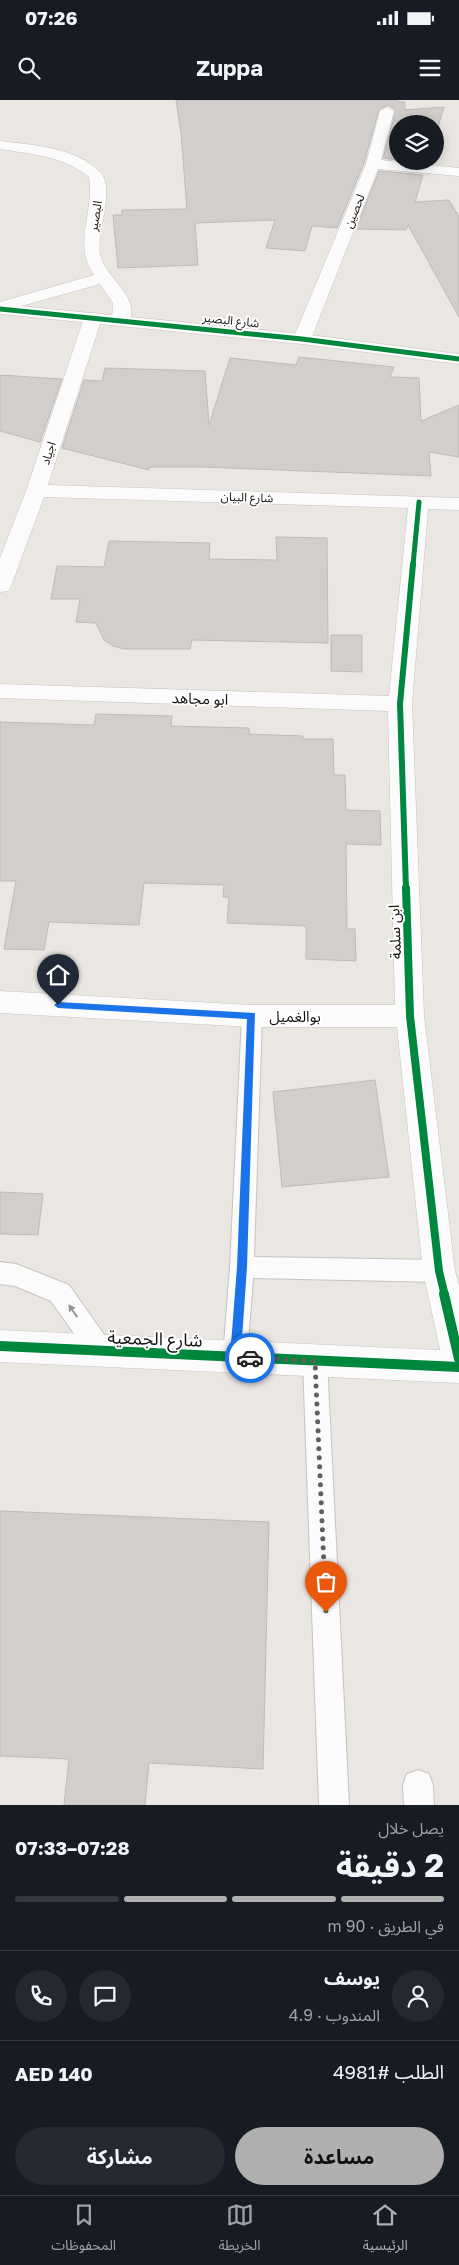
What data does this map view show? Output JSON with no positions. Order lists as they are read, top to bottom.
{
  "streets": {
    "street": [
      "لحصين",
      "البصير",
      "شارع البصير",
      "اجياد",
      "شارع البيان",
      "ابو مجاهد",
      "ابن سلمة",
      "بوالغميل",
      "شارع الجمعية"
    ]
  },
  "crossings": [
    ["لحصين", "شارع البصير"],
    ["البصير", "شارع البصير"],
    ["شارع البصير", "اجياد"],
    ["اجياد", "شارع البيان"],
    ["شارع البيان", "ابن سلمة"],
    ["ابو مجاهد", "ابن سلمة"],
    ["ابن سلمة", "بوالغميل"]
  ],
  "page": {
    "status": "07:26",
    "header": "Zuppa",
    "heading": ["2 دقيقة", "يصل خلال", "07:28–07:33"],
    "panel": [
      "يوسف",
      "المندوب · 4.9",
      "الطلب #4981",
      "AED 140"
    ],
    "bar": "في الطريق · 90 m",
    "buttons": ["مساعدة", "مشاركة"],
    "tabs": ["الرئيسية", "الخريطة", "المحفوظات"]
  }
}
